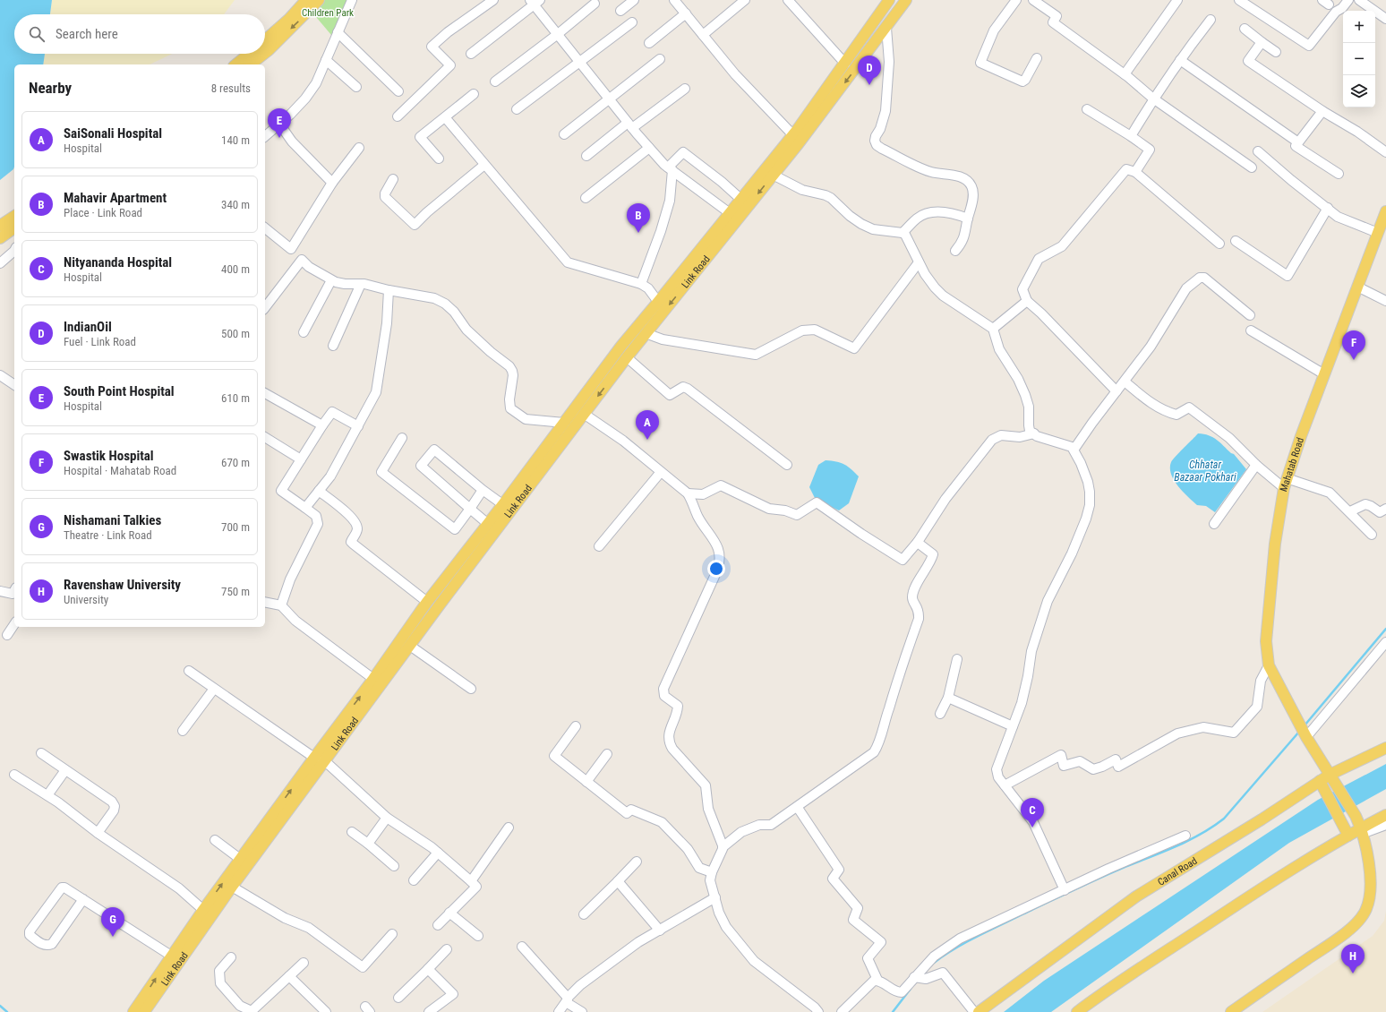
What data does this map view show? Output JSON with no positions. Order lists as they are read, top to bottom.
{
  "streets": {
    "main road": ["Link Road", "Mahatab Road", "Canal Road"]
  },
  "crossings": [
    ["Mahatab Road", "Canal Road"]
  ],
  "water": ["Chhatar Bazaar Pokhari"],
  "parks": ["Children Park"],
  "page": {
    "map_buttons": ["+", "−"],
    "search": "Search here",
    "pins": [
      "D",
      "E",
      "B",
      "F",
      "A",
      "C",
      "G",
      "H"
    ],
    "heading": ["Nearby", "8 results"],
    "list": [
      {
        "mark": "A",
        "name": "SaiSonali Hospital",
        "note": "Hospital",
        "value": "140 m"
      },
      {
        "mark": "B",
        "name": "Mahavir Apartment",
        "note": "Place · Link Road",
        "value": "340 m"
      },
      {
        "mark": "C",
        "name": "Nityananda Hospital",
        "note": "Hospital",
        "value": "400 m"
      },
      {
        "mark": "D",
        "name": "IndianOil",
        "note": "Fuel · Link Road",
        "value": "500 m"
      },
      {
        "mark": "E",
        "name": "South Point Hospital",
        "note": "Hospital",
        "value": "610 m"
      },
      {
        "mark": "F",
        "name": "Swastik Hospital",
        "note": "Hospital · Mahatab Road",
        "value": "670 m"
      },
      {
        "mark": "G",
        "name": "Nishamani Talkies",
        "note": "Theatre · Link Road",
        "value": "700 m"
      },
      {
        "mark": "H",
        "name": "Ravenshaw University",
        "note": "University",
        "value": "750 m"
      }
    ]
  }
}
